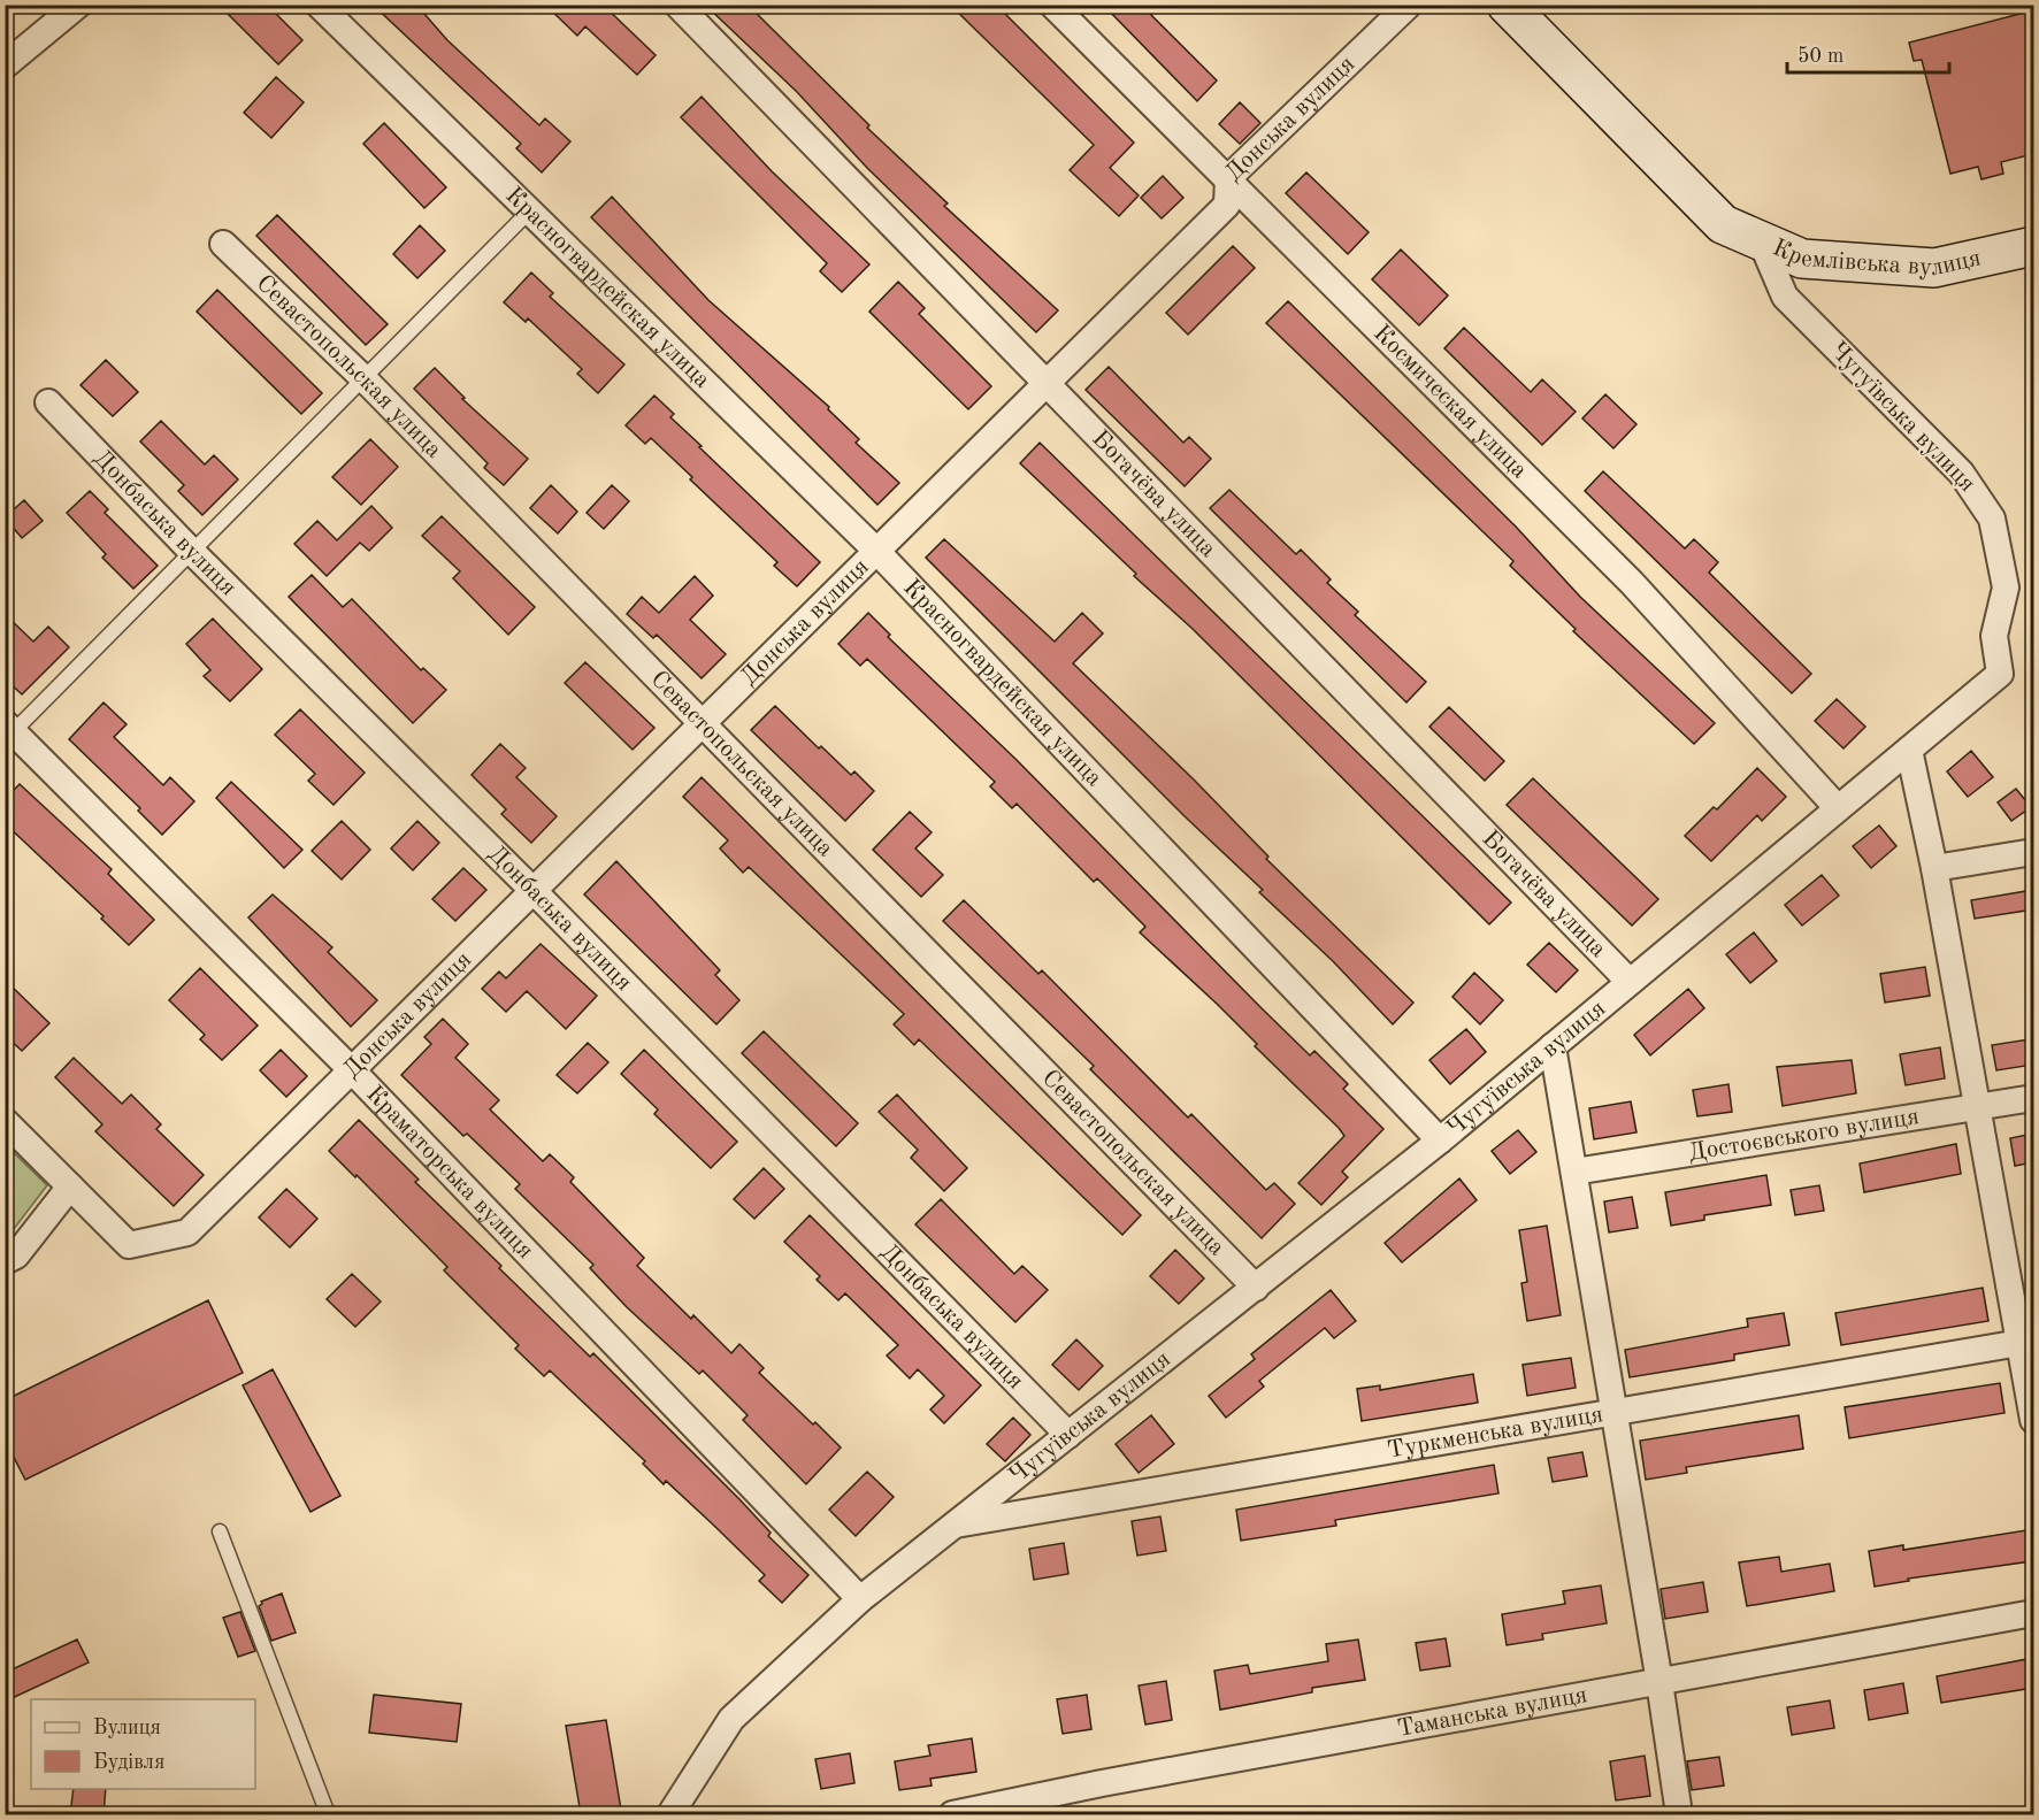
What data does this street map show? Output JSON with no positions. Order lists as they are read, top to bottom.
{
  "streets": {
    "street": [
      "Донська вулиця",
      "Кремлівська вулиця",
      "Красногвардейская улица",
      "Севастопольская улица",
      "Космическая улица",
      "Чугуївська вулиця",
      "Богачёва улица",
      "Донбаська вулиця",
      "Достоєвського вулиця",
      "Краматорська вулиця",
      "Туркменська вулиця",
      "Таманська вулиця"
    ]
  },
  "crossings": [
    ["Донська вулиця", "Красногвардейская улица"],
    ["Донська вулиця", "Севастопольская улица"],
    ["Донська вулиця", "Космическая улица"],
    ["Донська вулиця", "Богачёва улица"],
    ["Донська вулиця", "Донбаська вулиця"],
    ["Донська вулиця", "Краматорська вулиця"],
    ["Кремлівська вулиця", "Чугуївська вулиця"],
    ["Красногвардейская улица", "Чугуївська вулиця"],
    ["Севастопольская улица", "Чугуївська вулиця"],
    ["Космическая улица", "Чугуївська вулиця"],
    ["Чугуївська вулиця", "Богачёва улица"],
    ["Чугуївська вулиця", "Донбаська вулиця"],
    ["Чугуївська вулиця", "Краматорська вулиця"],
    ["Чугуївська вулиця", "Туркменська вулиця"]
  ],
  "legend": ["Вулиця", "Будівля"],
  "scale_bar": "50 m"
}
